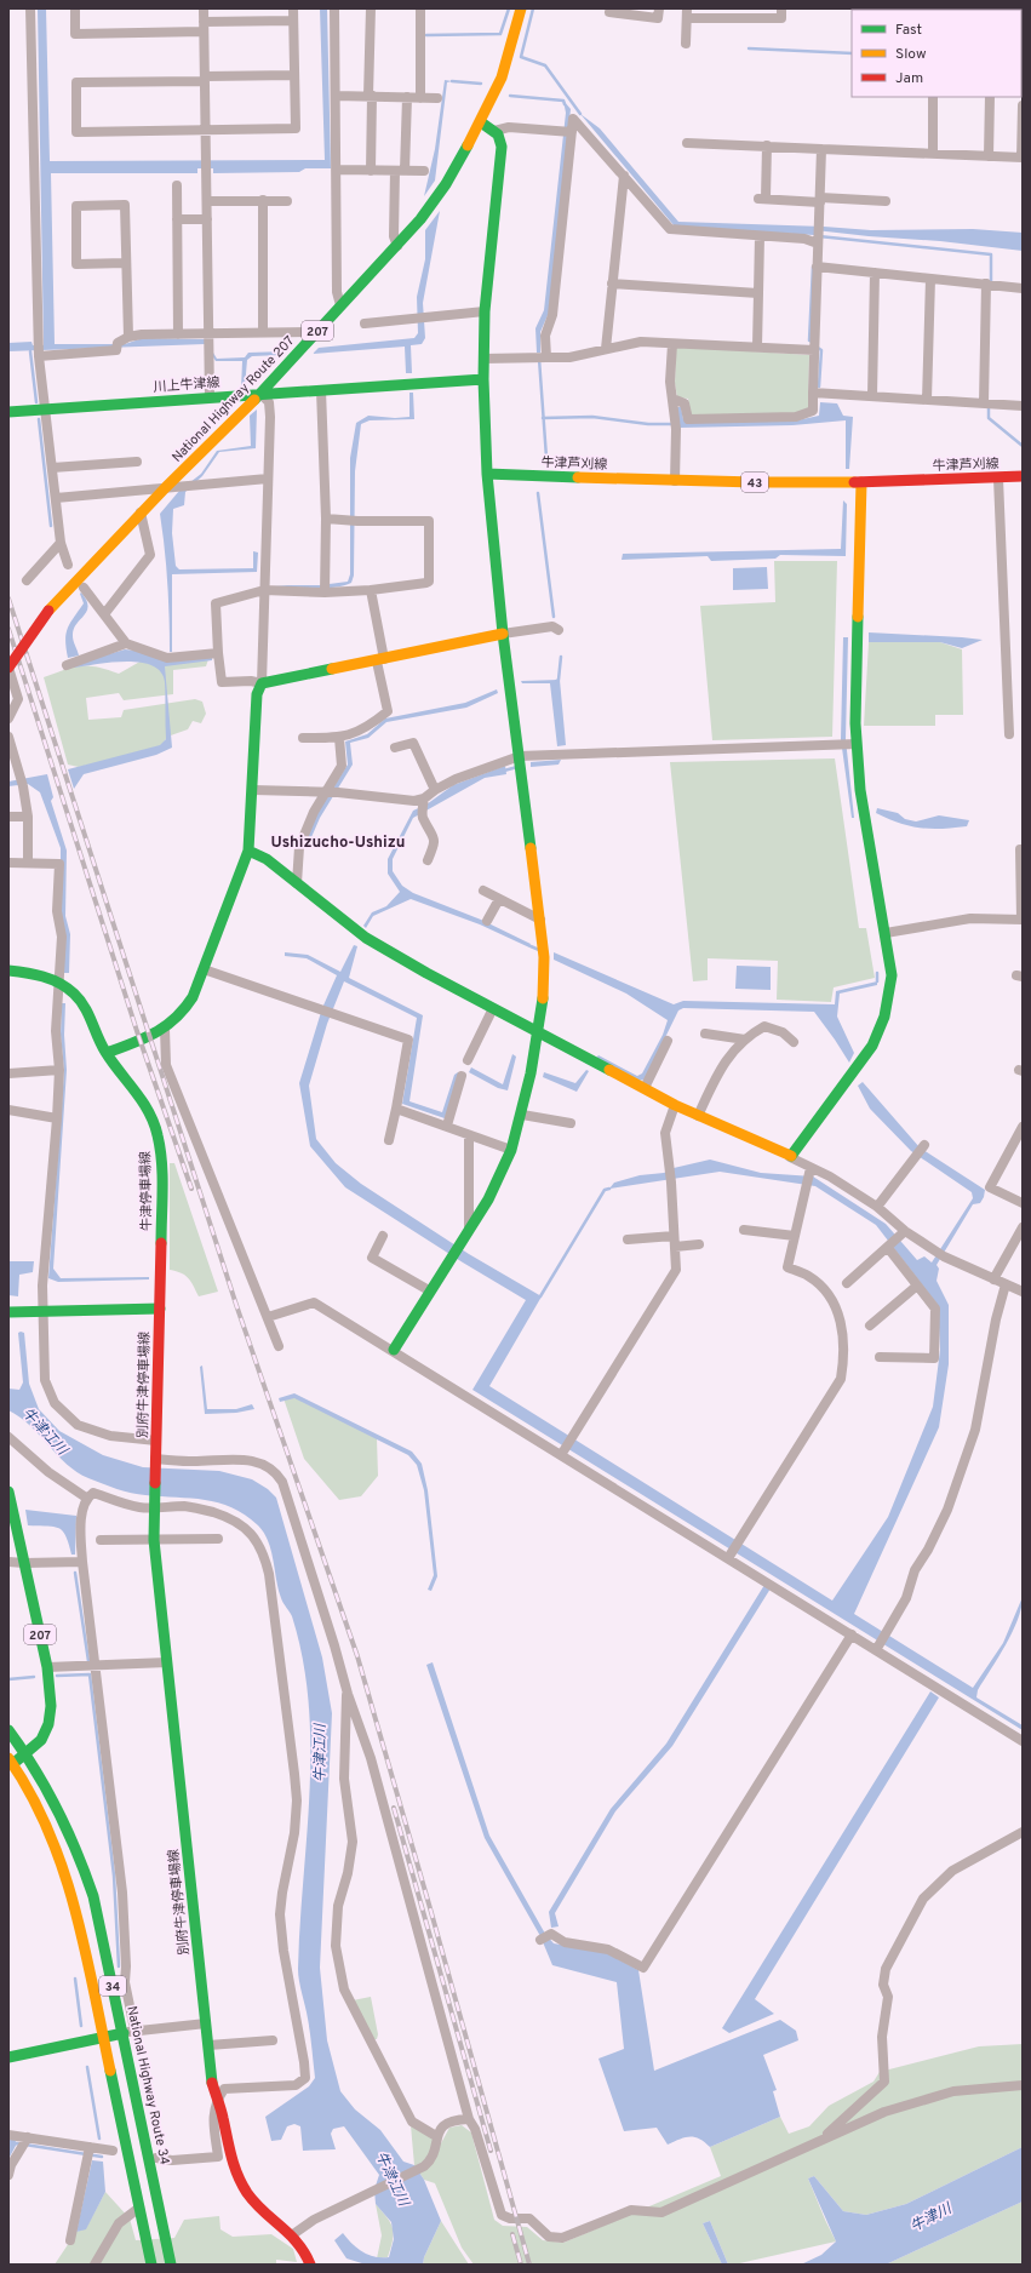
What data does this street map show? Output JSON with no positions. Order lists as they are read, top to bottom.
{
  "streets": {
    "main road": [
      "207",
      "川上牛津線",
      "National Highway Route 207",
      "牛津芦刈線",
      "43",
      "牛津停車場線",
      "別府牛津停車場線",
      "34",
      "National Highway Route 34"
    ]
  },
  "crossings": [
    ["207", "34"],
    ["207", "National Highway Route 34"],
    ["川上牛津線", "National Highway Route 207"],
    ["牛津停車場線", "別府牛津停車場線"],
    ["34", "National Highway Route 34"]
  ],
  "districts": ["Ushizucho-Ushizu"],
  "water": ["牛津江川", "牛津川"],
  "legend": ["Fast", "Slow", "Jam"]
}
